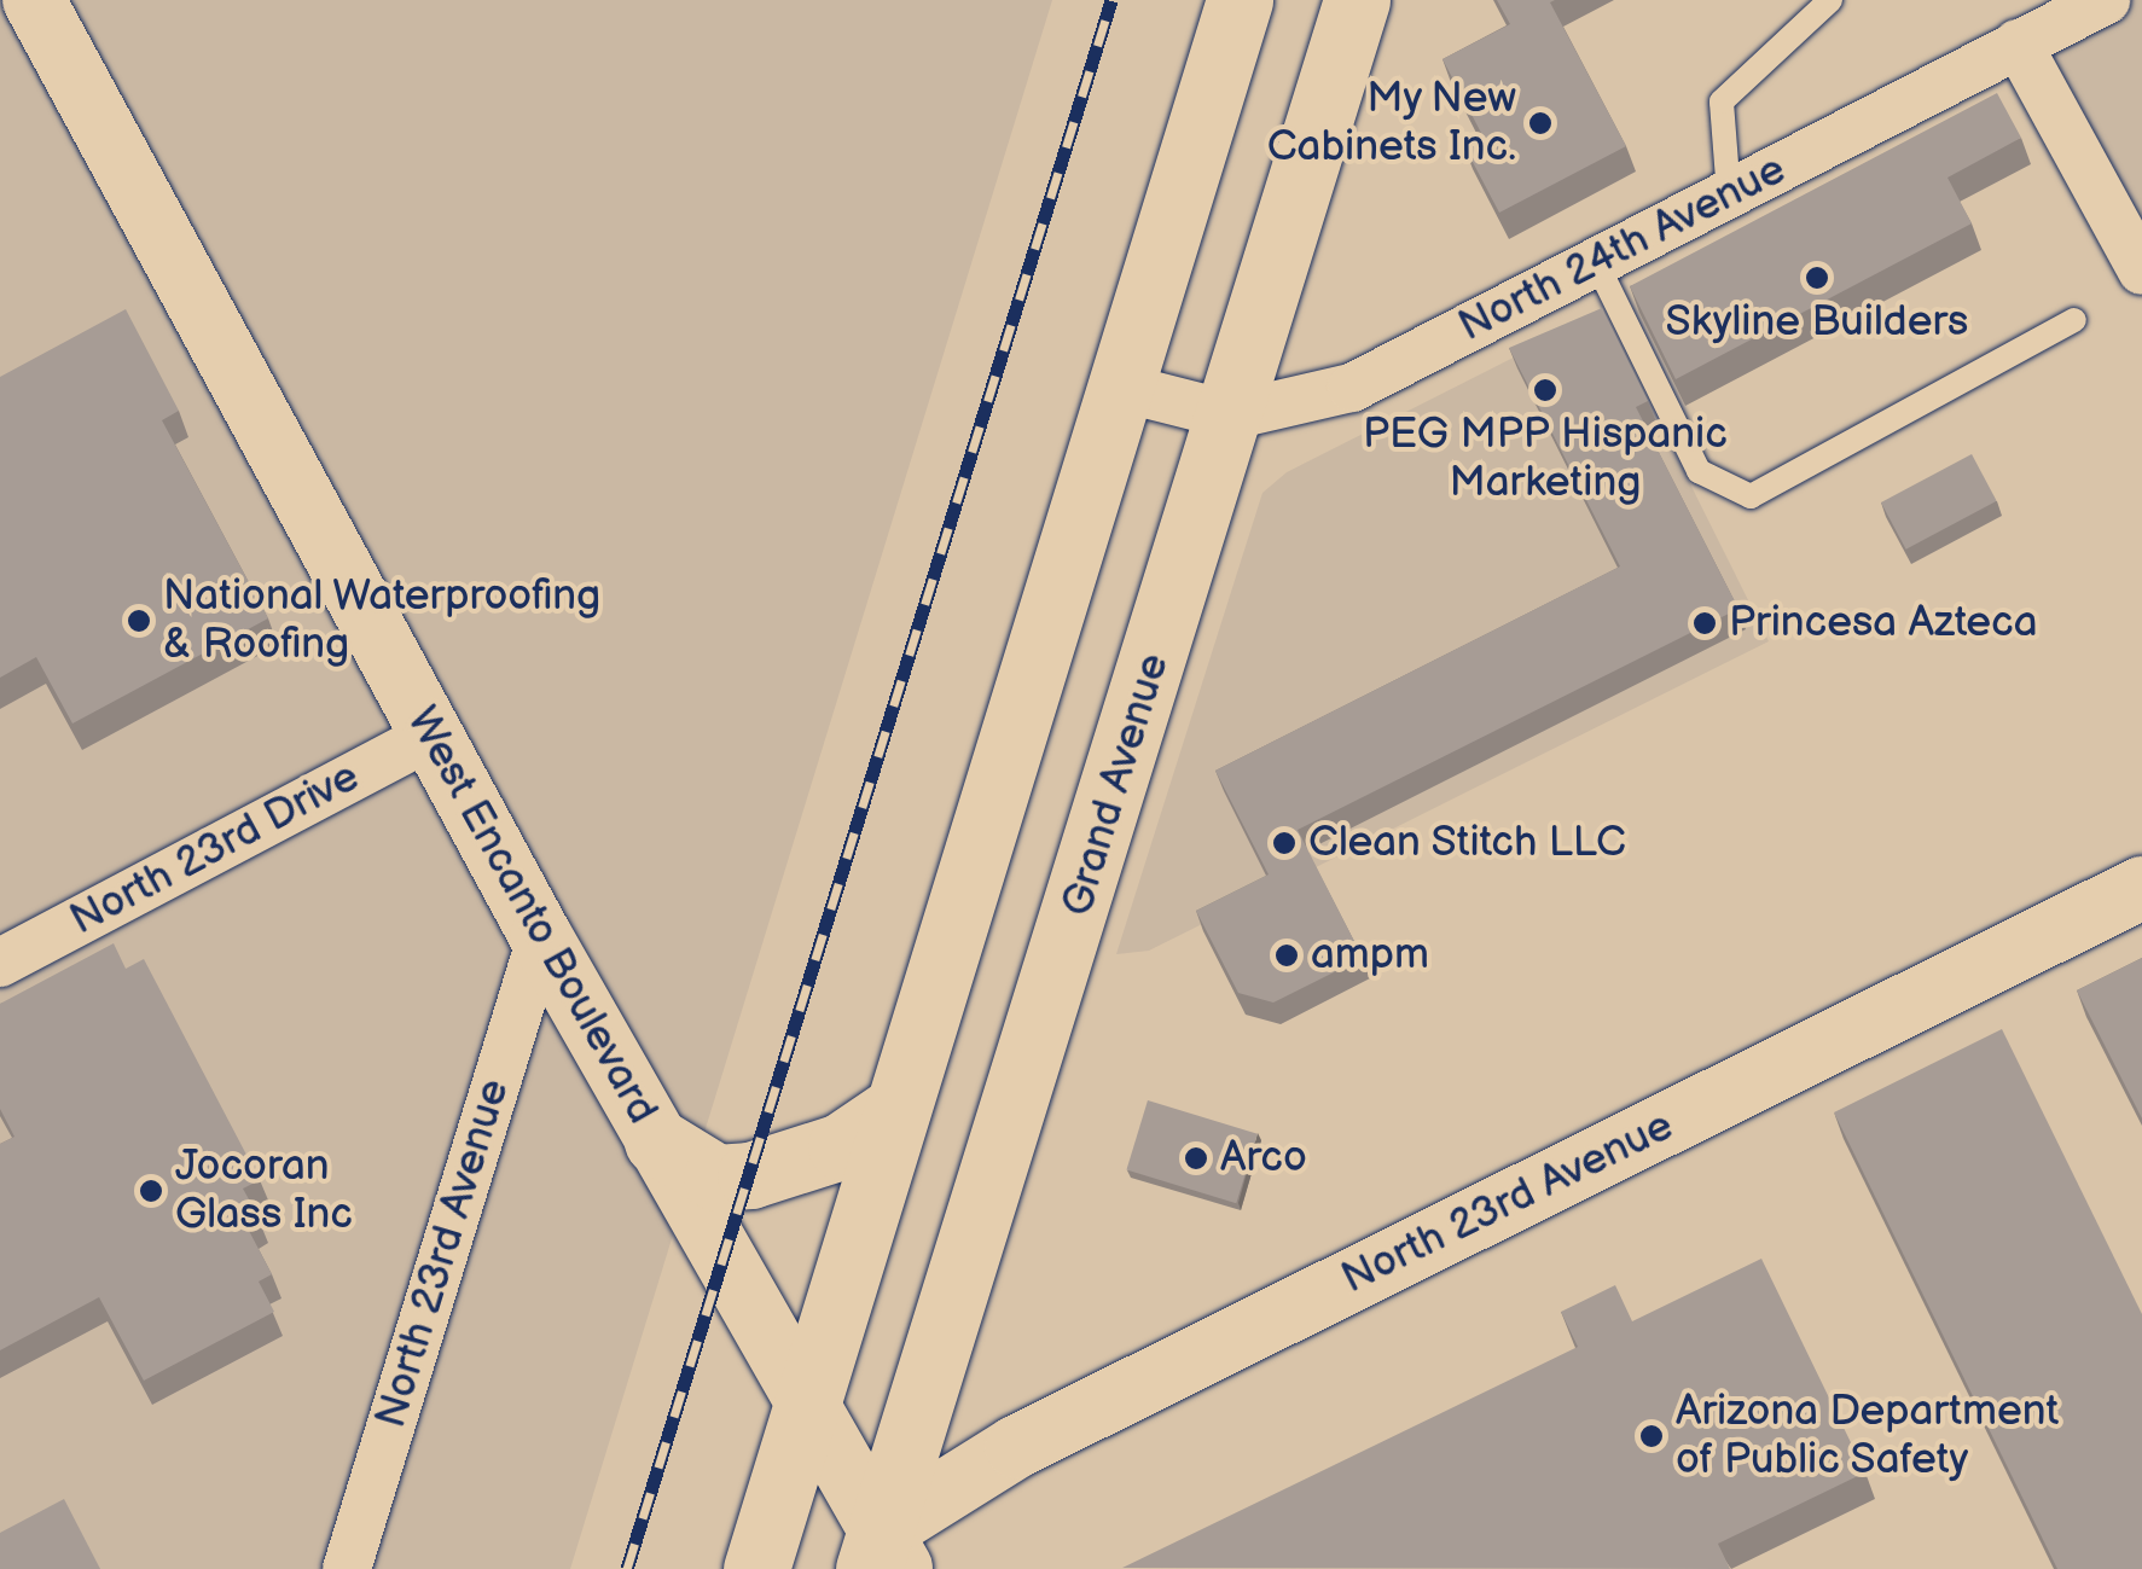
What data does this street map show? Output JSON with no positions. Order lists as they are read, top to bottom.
{
  "streets": {
    "main road": ["Grand Avenue"],
    "street": [
      "North 24th Avenue",
      "North 23rd Drive",
      "West Encanto Boulevard",
      "North 23rd Avenue"
    ]
  },
  "crossings": [
    ["North 24th Avenue", "Grand Avenue"],
    ["Grand Avenue", "West Encanto Boulevard"],
    ["Grand Avenue", "North 23rd Avenue"],
    ["North 23rd Drive", "West Encanto Boulevard"],
    ["West Encanto Boulevard", "North 23rd Avenue"]
  ],
  "places": [
    "My New Cabinets Inc.",
    "Skyline Builders",
    "PEG MPP Hispanic Marketing",
    "National Waterproofing & Roofing",
    "Princesa Azteca",
    "Clean Stitch LLC",
    "ampm",
    "Arco",
    "Jocoran Glass Inc",
    "Arizona Department of Public Safety"
  ]
}
